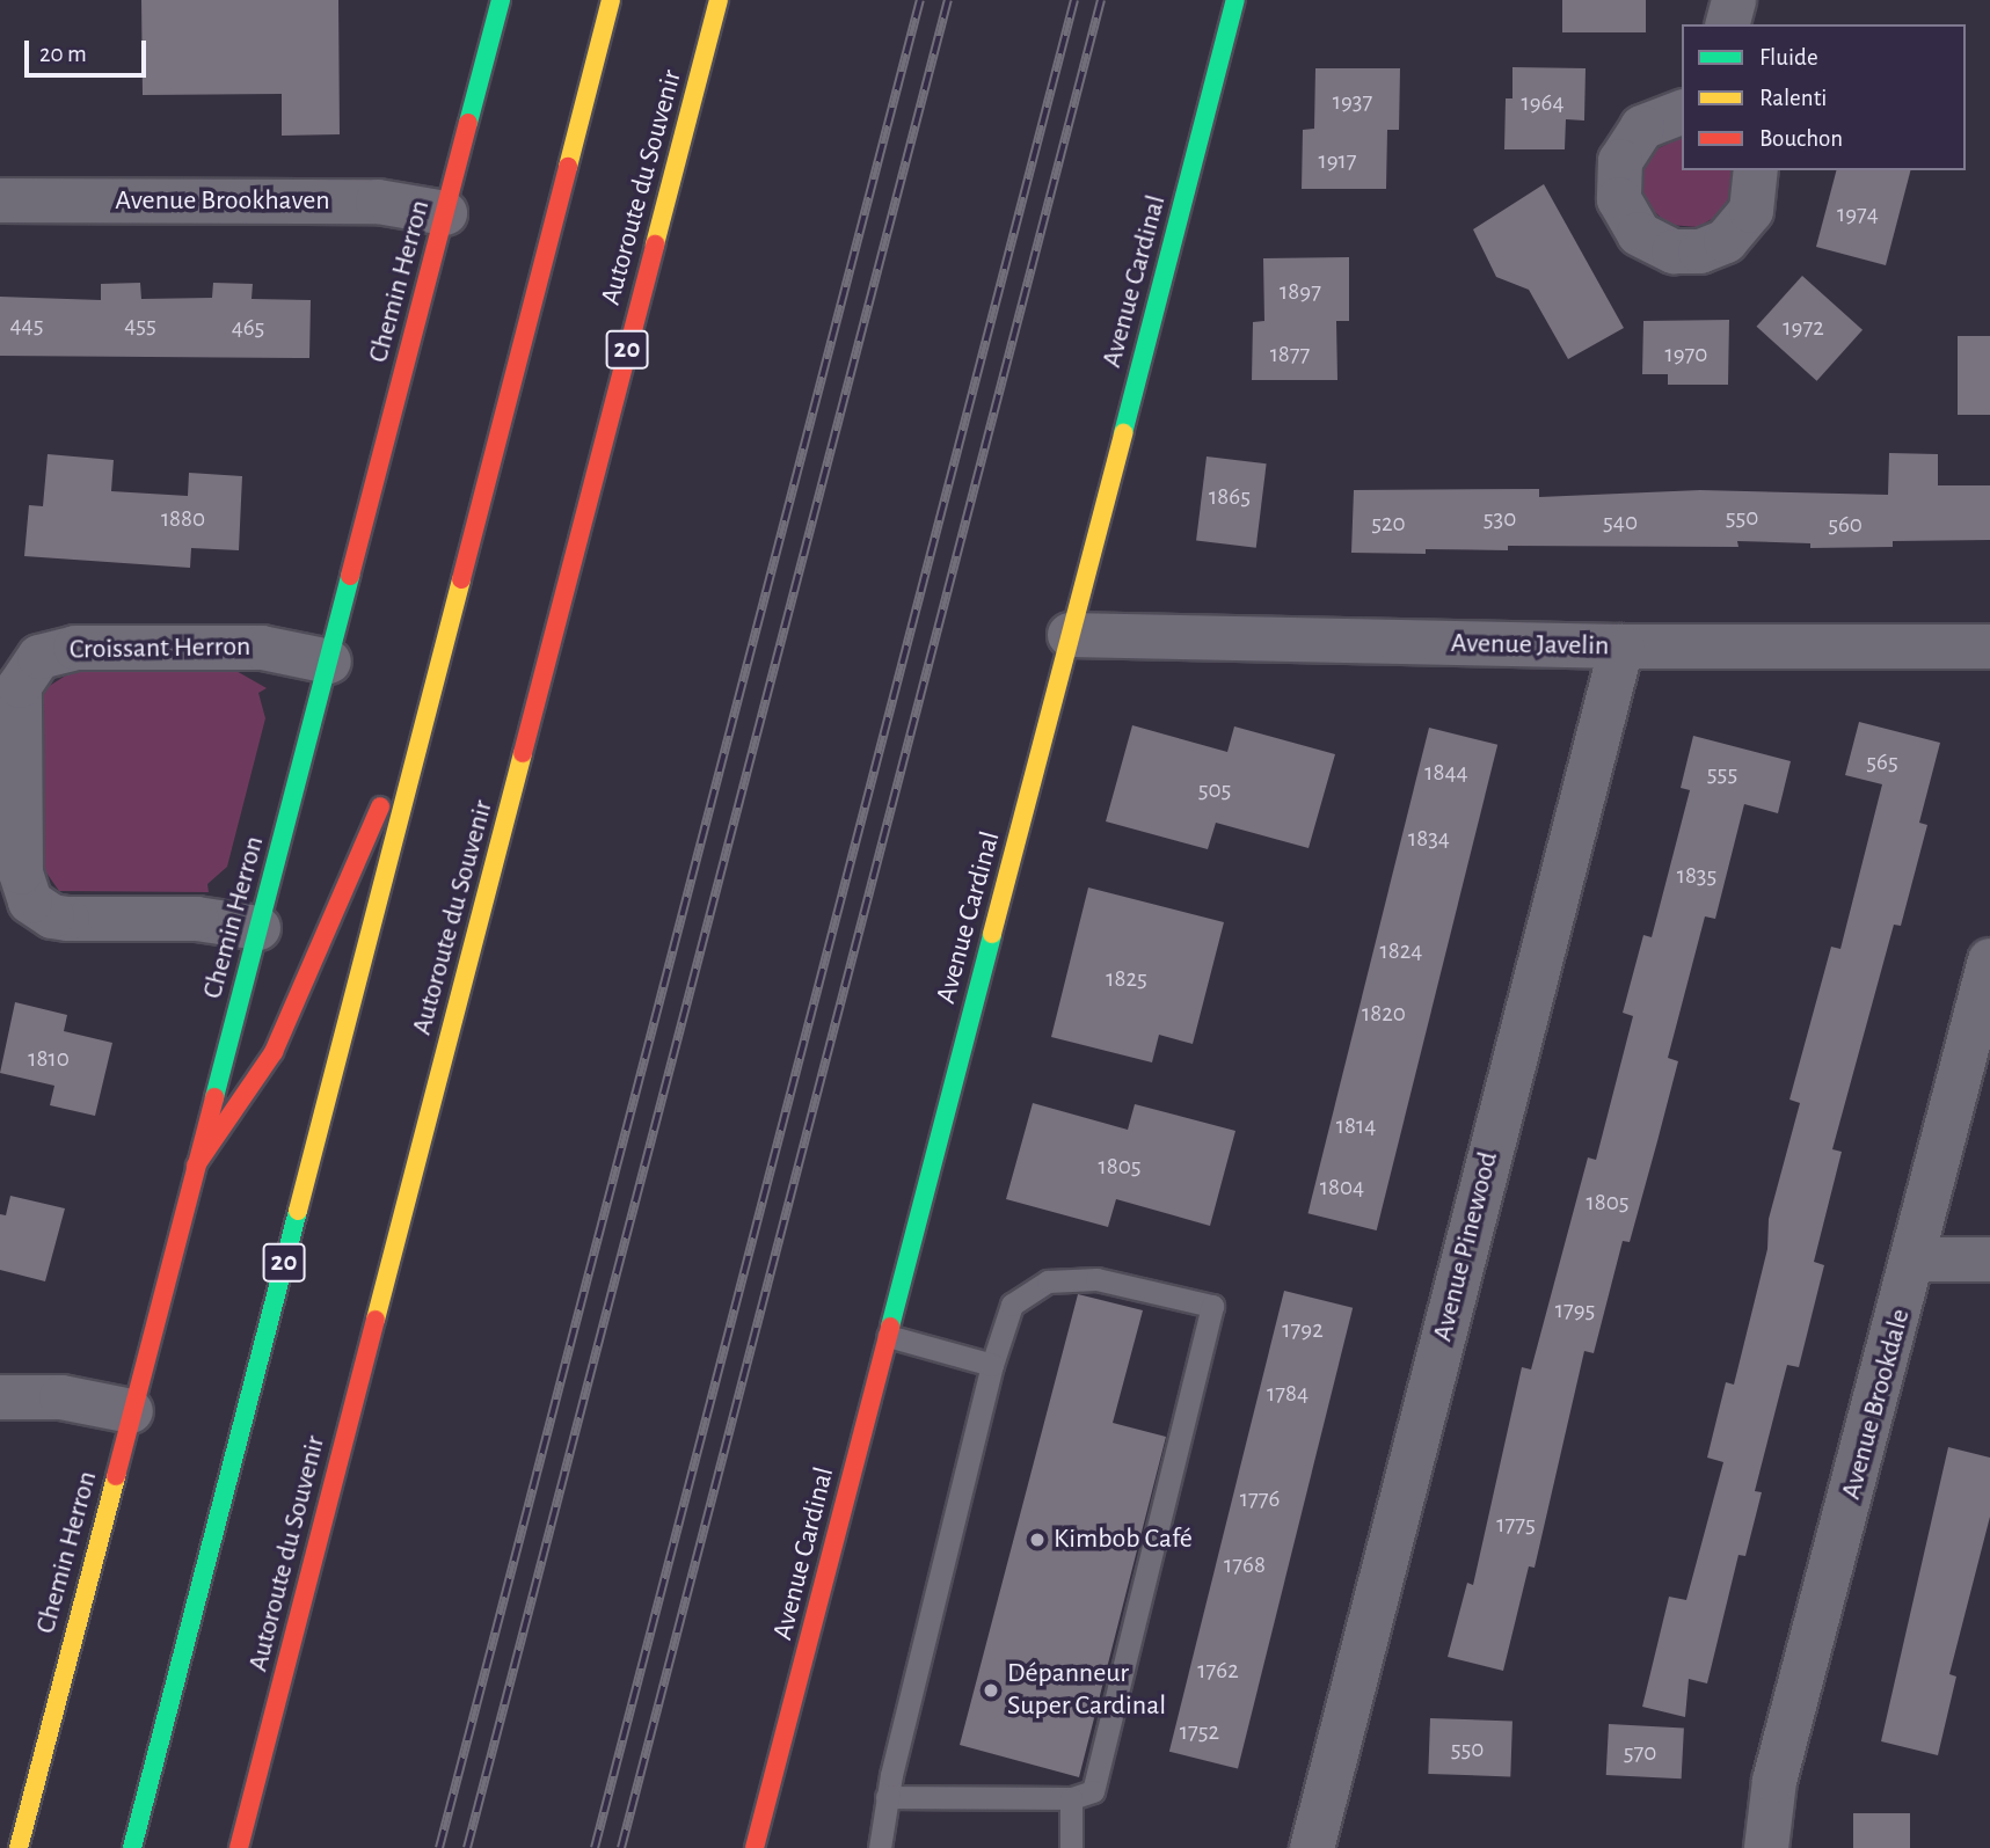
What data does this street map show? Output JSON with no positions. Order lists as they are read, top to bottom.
{
  "streets": {
    "main road": [
      "Autoroute du Souvenir",
      "Chemin Herron",
      "Avenue Cardinal",
      "20"
    ],
    "street": [
      "Avenue Brookhaven",
      "Avenue Javelin",
      "Croissant Herron",
      "Avenue Pinewood",
      "Avenue Brookdale"
    ]
  },
  "crossings": [
    ["Avenue Brookhaven", "Chemin Herron"],
    ["Chemin Herron", "Croissant Herron"],
    ["Avenue Cardinal", "Avenue Javelin"],
    ["Avenue Javelin", "Avenue Pinewood"]
  ],
  "places": ["Kimbob Café", "Dépanneur Super Cardinal"],
  "house_numbers": [
    "1937",
    "1964",
    "1917",
    "1974",
    "1897",
    "445",
    "455",
    "465",
    "1972",
    "1877",
    "1970",
    "1865",
    "550",
    "1880",
    "530",
    "540",
    "520",
    "560",
    "565",
    "1844",
    "555",
    "505",
    "1834",
    "1835",
    "1824",
    "1825",
    "1820",
    "1810",
    "1814",
    "1805",
    "1804",
    "1805",
    "1795",
    "1792",
    "1784",
    "1776",
    "1775",
    "1768",
    "1762",
    "1752",
    "550",
    "570"
  ],
  "legend": ["Fluide", "Ralenti", "Bouchon"],
  "scale_bar": "20 m"
}
